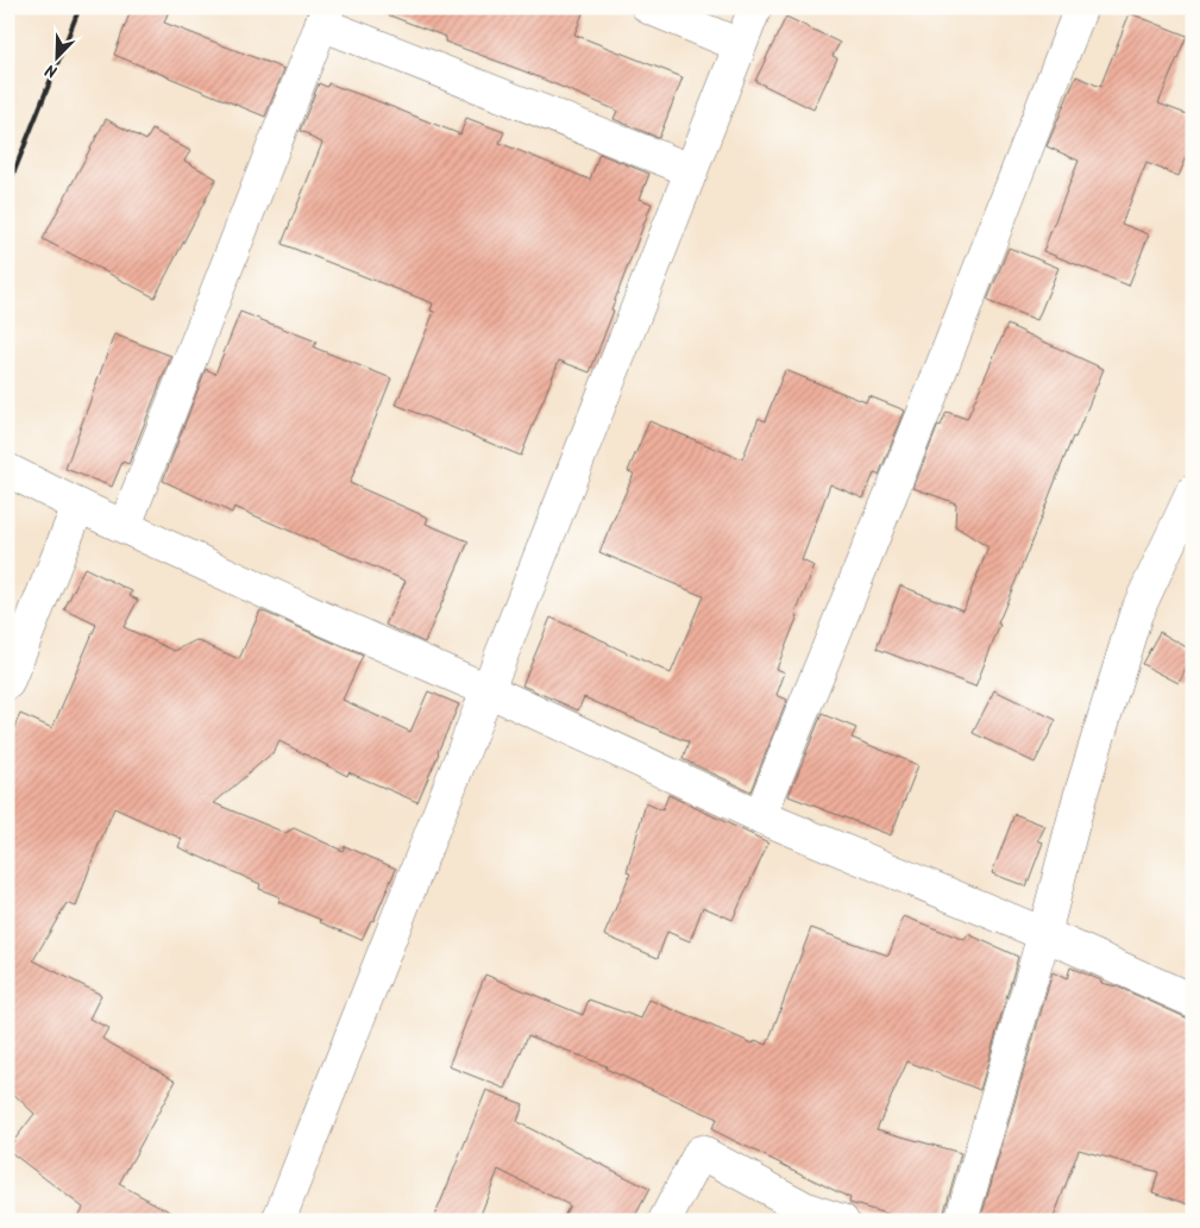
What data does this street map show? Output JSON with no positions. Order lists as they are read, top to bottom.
{
  "north": "bottom left"
}
